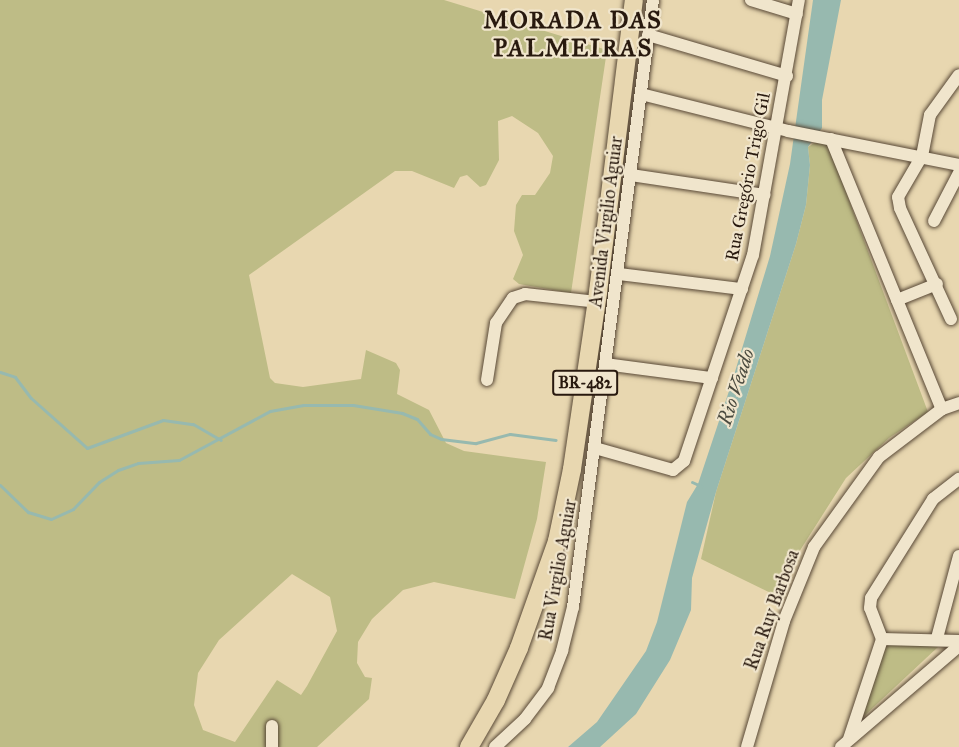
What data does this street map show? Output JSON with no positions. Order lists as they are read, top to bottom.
{
  "streets": {
    "highway": ["BR-482"],
    "street": [
      "Rua Gregório Trigo Gil",
      "Avenida Virgilio Aguiar",
      "Rua Virgilio Aguiar",
      "Rua Ruy Barbosa"
    ]
  },
  "crossings": [
    ["Rua Gregório Trigo Gil", "Avenida Virgilio Aguiar"],
    ["Rua Gregório Trigo Gil", "Rua Virgilio Aguiar"],
    ["Avenida Virgilio Aguiar", "Rua Virgilio Aguiar"]
  ],
  "districts": ["MORADA DAS PALMEIRAS"],
  "water": ["Rio Veado"]
}
